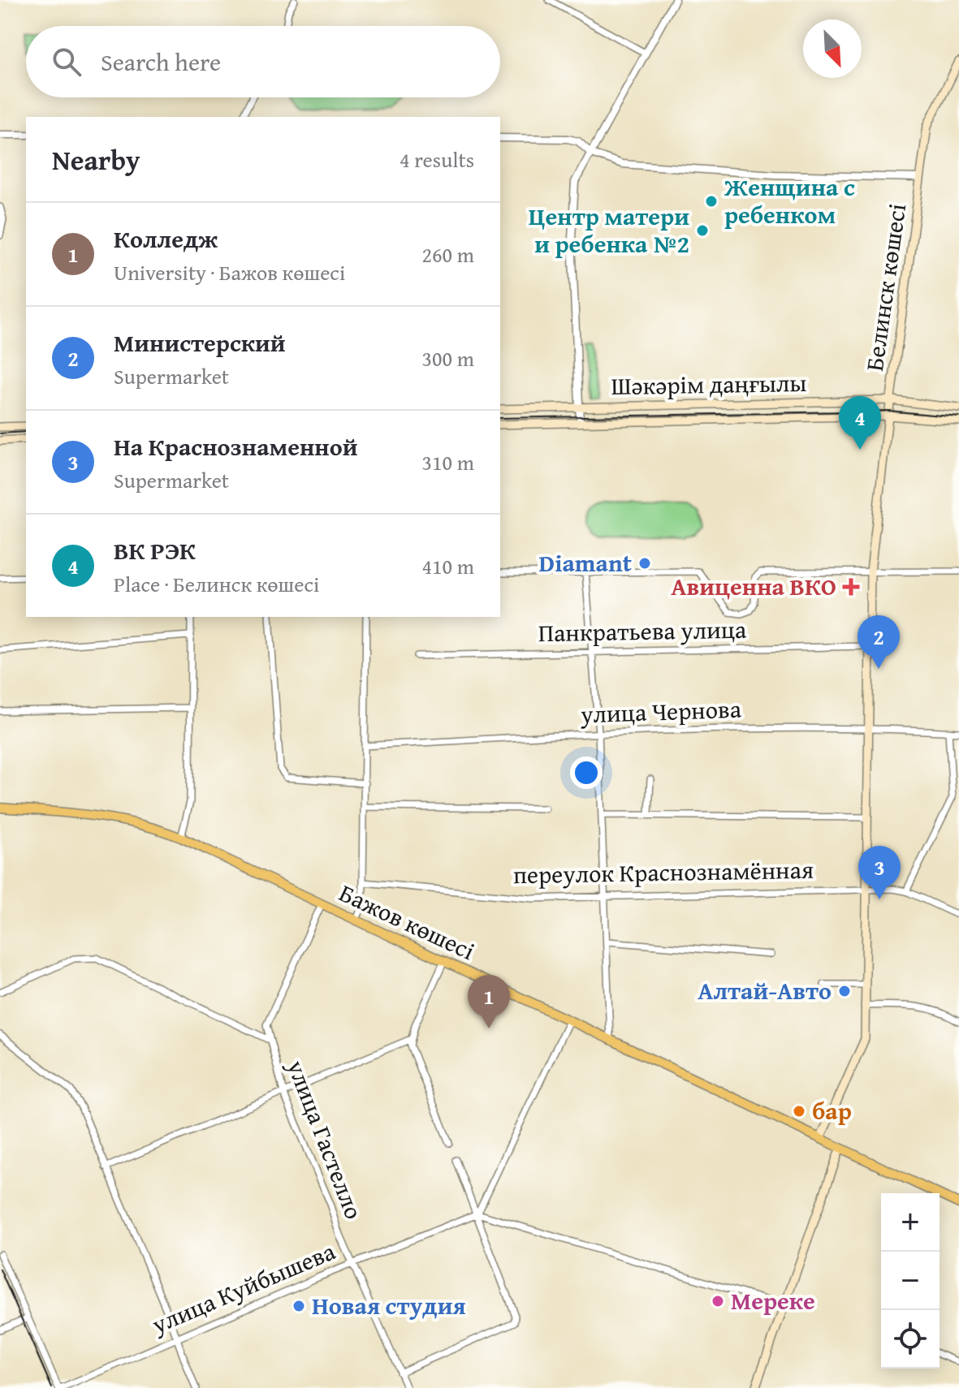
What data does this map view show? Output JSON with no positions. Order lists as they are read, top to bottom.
{
  "streets": {
    "main road": ["Белинск көшесі", "Шәкәрім даңғылы", "Бажов көшесі"],
    "street": [
      "Панкратьева улица",
      "улица Чернова",
      "переулок Краснознамённая",
      "улица Гастелло",
      "улица Куйбышева"
    ]
  },
  "crossings": [
    ["Белинск көшесі", "Шәкәрім даңғылы"],
    ["Белинск көшесі", "Панкратьева улица"],
    ["Белинск көшесі", "улица Чернова"],
    ["Белинск көшесі", "переулок Краснознамённая"],
    ["Белинск көшесі", "Бажов көшесі"],
    ["Бажов көшесі", "улица Гастелло"],
    ["улица Гастелло", "улица Куйбышева"]
  ],
  "places": {
    "other": [
      "Женщина с ребенком",
      "Центр матери и ребенка №2",
      "Diamant",
      "Алтай-Авто",
      "бар",
      "Мереке",
      "Новая студия"
    ],
    "health": ["Авиценна ВКО"]
  },
  "north": "bottom right",
  "page": {
    "search": "Search here",
    "heading": ["Nearby", "4 results"],
    "list": [
      {
        "mark": "1",
        "name": "Колледж",
        "note": "University · Бажов көшесі",
        "value": "260 m"
      },
      {
        "mark": "2",
        "name": "Министерский",
        "note": "Supermarket",
        "value": "300 m"
      },
      {
        "mark": "3",
        "name": "На Краснознаменной",
        "note": "Supermarket",
        "value": "310 m"
      },
      {
        "mark": "4",
        "name": "ВК РЭК",
        "note": "Place · Белинск көшесі",
        "value": "410 m"
      }
    ],
    "pins": [
      "4",
      "2",
      "3",
      "1"
    ],
    "map_buttons": ["+", "−"]
  }
}
